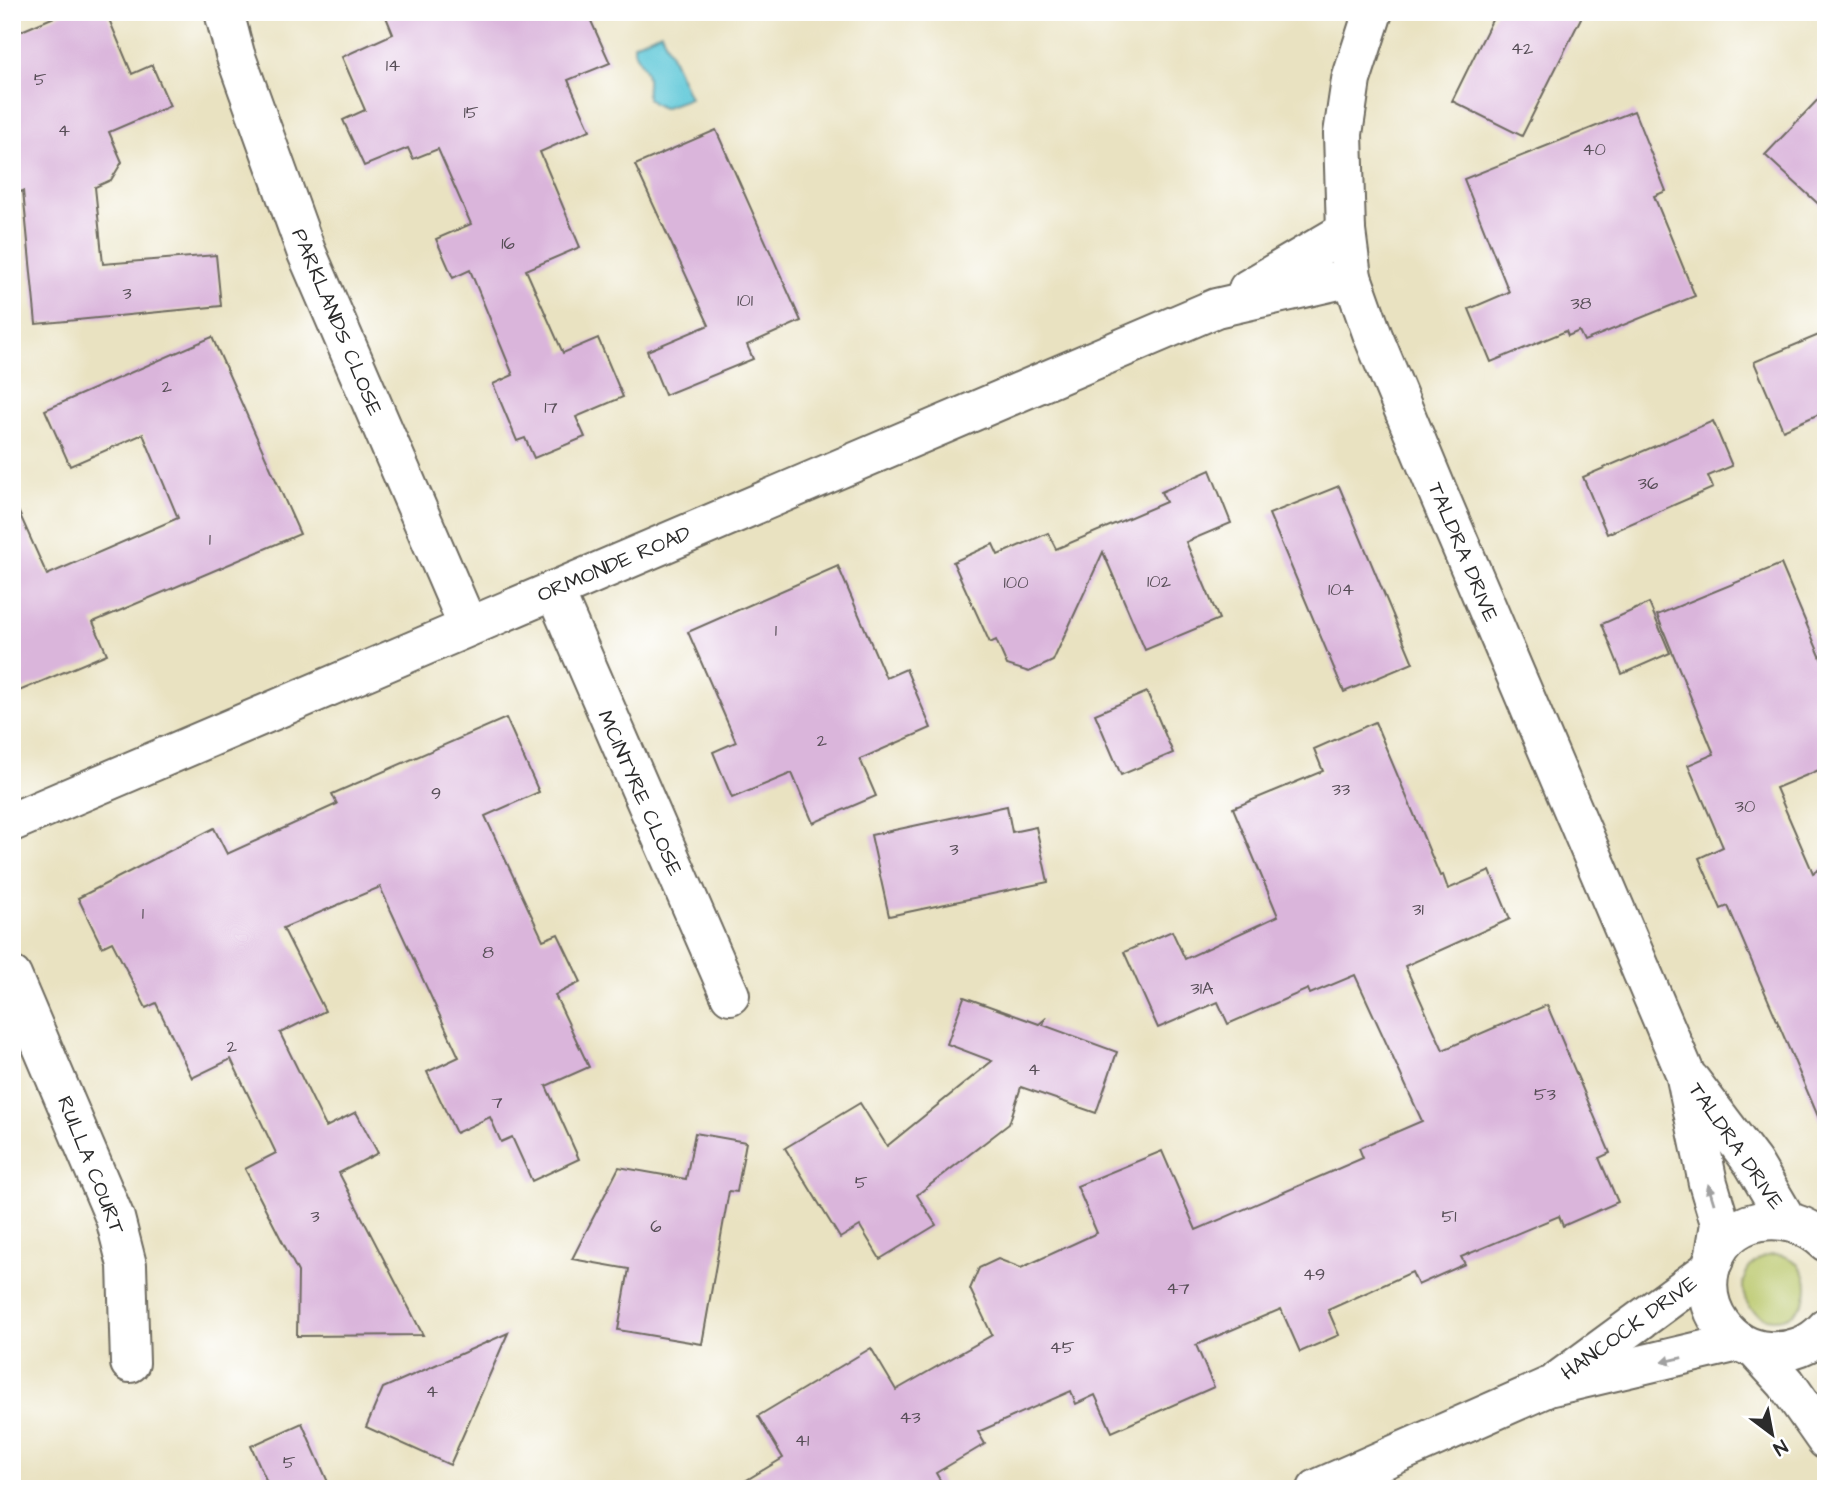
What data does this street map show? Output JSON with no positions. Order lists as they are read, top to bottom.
{
  "streets": {
    "street": [
      "PARKLANDS CLOSE",
      "TALDRA DRIVE",
      "ORMONDE ROAD",
      "MCINTYRE CLOSE",
      "RULLA COURT",
      "HANCOCK DRIVE"
    ]
  },
  "crossings": [
    ["PARKLANDS CLOSE", "ORMONDE ROAD"],
    ["TALDRA DRIVE", "ORMONDE ROAD"],
    ["TALDRA DRIVE", "HANCOCK DRIVE"],
    ["ORMONDE ROAD", "MCINTYRE CLOSE"]
  ],
  "house_numbers": [
    "42",
    "14",
    "5",
    "15",
    "4",
    "40",
    "16",
    "3",
    "101",
    "38",
    "2",
    "17",
    "36",
    "1",
    "102",
    "100",
    "104",
    "1",
    "2",
    "33",
    "9",
    "30",
    "3",
    "31",
    "1",
    "8",
    "31A",
    "2",
    "4",
    "53",
    "7",
    "5",
    "3",
    "51",
    "6",
    "49",
    "47",
    "45",
    "4",
    "43",
    "41",
    "5"
  ],
  "north": "bottom right"
}
